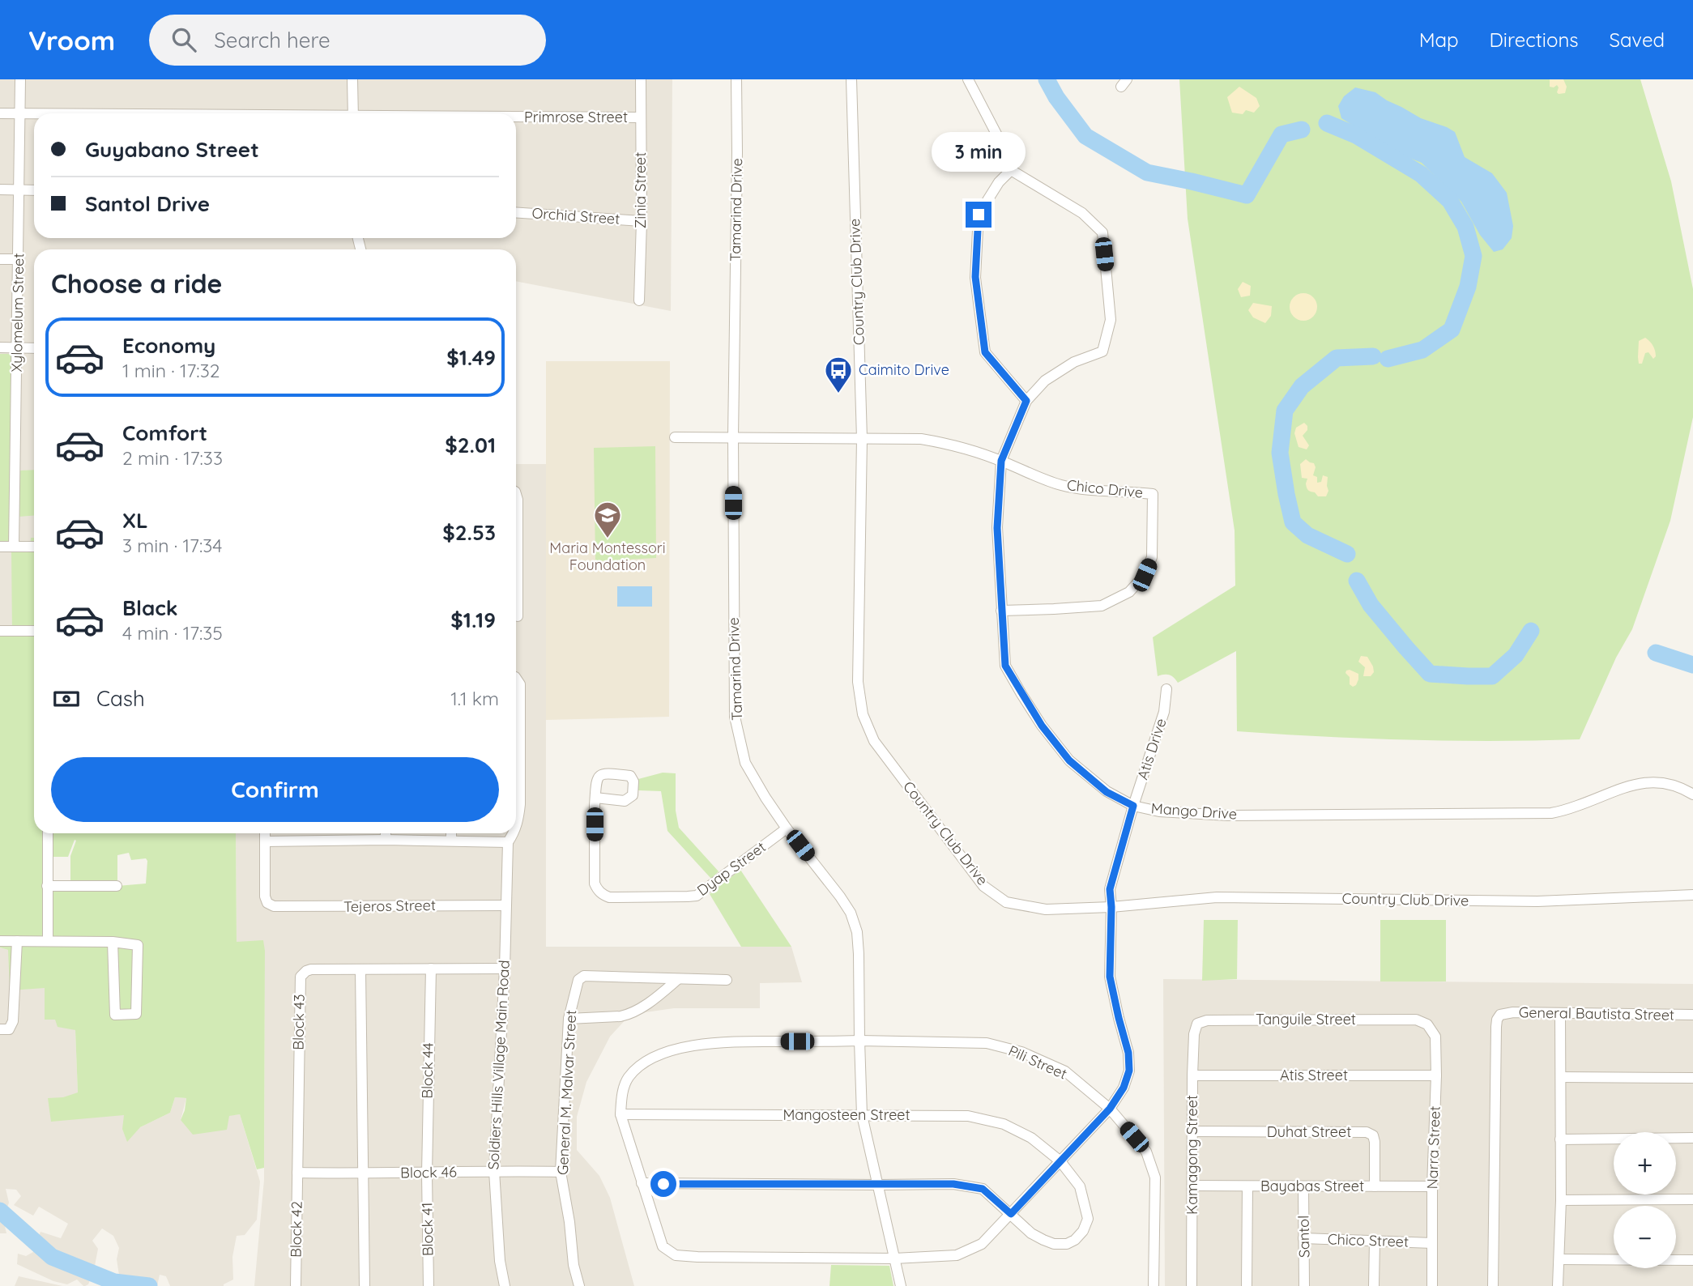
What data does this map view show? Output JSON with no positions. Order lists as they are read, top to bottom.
{
  "streets": {
    "street": [
      "Primrose Street",
      "Zinia Street",
      "Tamarind Drive",
      "Orchid Street",
      "Country Club Drive",
      "Xylomelum Street",
      "Chico Drive",
      "Atis Drive",
      "Mango Drive",
      "Dyap Street",
      "Tejeros Street",
      "General Bautista Street",
      "Tanguile Street",
      "Block 43",
      "Pili Street",
      "Soldiers Hills Village Main Road",
      "Block 44",
      "Atis Street",
      "General M. Malvar Street",
      "Mangosteen Street",
      "Duhat Street",
      "Narra Street",
      "Kamagong Street",
      "Block 46",
      "Bayabas Street",
      "Block 42",
      "Block 41",
      "Santol",
      "Chico Street"
    ]
  },
  "crossings": [
    ["Primrose Street", "Zinia Street"],
    ["Primrose Street", "Xylomelum Street"],
    ["Zinia Street", "Orchid Street"],
    ["Tamarind Drive", "Dyap Street"],
    ["Tamarind Drive", "Pili Street"],
    ["Tamarind Drive", "Mangosteen Street"],
    ["Country Club Drive", "Chico Drive"],
    ["Country Club Drive", "Atis Drive"],
    ["Chico Drive", "Mango Drive"],
    ["Atis Drive", "Mango Drive"],
    ["Atis Drive", "Pili Street"],
    ["Tejeros Street", "Soldiers Hills Village Main Road"],
    ["Tanguile Street", "Narra Street"],
    ["Tanguile Street", "Kamagong Street"],
    ["Block 43", "Soldiers Hills Village Main Road"],
    ["Block 43", "Block 44"],
    ["Block 43", "Block 46"],
    ["Block 43", "Block 42"],
    ["Pili Street", "Mangosteen Street"],
    ["Soldiers Hills Village Main Road", "Block 46"],
    ["Block 44", "Block 46"],
    ["Block 44", "Block 41"],
    ["Atis Street", "Narra Street"],
    ["Atis Street", "Kamagong Street"],
    ["General M. Malvar Street", "Block 46"],
    ["Duhat Street", "Kamagong Street"],
    ["Duhat Street", "Bayabas Street"],
    ["Narra Street", "Bayabas Street"],
    ["Narra Street", "Chico Street"],
    ["Kamagong Street", "Bayabas Street"],
    ["Block 46", "Block 42"],
    ["Block 46", "Block 41"],
    ["Bayabas Street", "Santol"],
    ["Santol", "Chico Street"]
  ],
  "places": {
    "bus stop": ["Caimito Drive"],
    "school or university": ["Maria Montessori Foundation"]
  },
  "page": {
    "header": "Vroom",
    "search": "Search here",
    "nav": ["Map", "Directions", "Saved"],
    "banner": ["Guyabano Street", "Santol Drive"],
    "bubble": "3 min",
    "heading": "Choose a ride",
    "list": [
      {
        "name": "Economy",
        "note": "1 min · 17:32",
        "value": "$1.49"
      },
      {
        "name": "Comfort",
        "note": "2 min · 17:33",
        "value": "$2.01"
      },
      {
        "name": "XL",
        "note": "3 min · 17:34",
        "value": "$2.53"
      },
      {
        "name": "Black",
        "note": "4 min · 17:35",
        "value": "$1.19"
      }
    ],
    "pay": ["Cash", "1.1 km"],
    "buttons": "Confirm",
    "map_buttons": ["+", "−"]
  }
}
